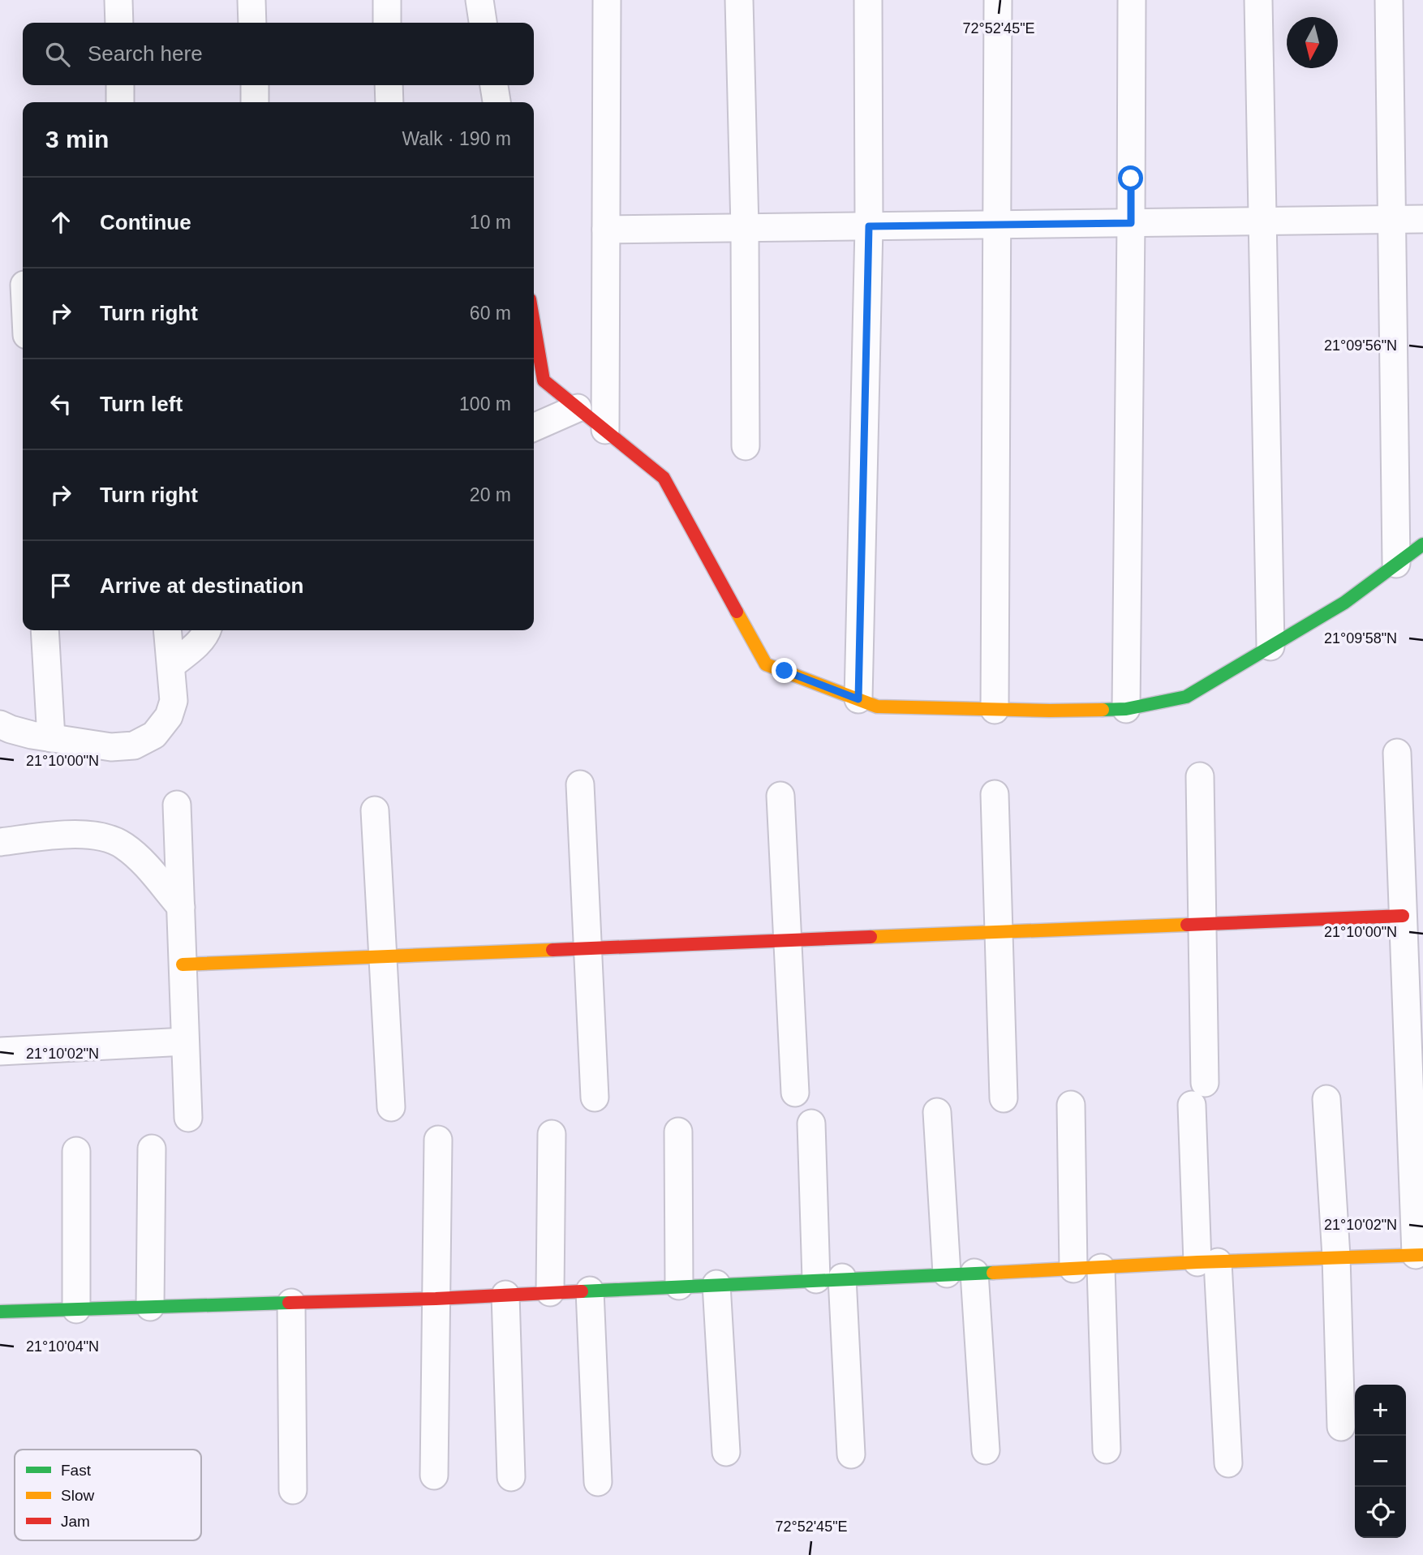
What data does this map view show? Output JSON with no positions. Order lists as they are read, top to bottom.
{
  "legend": ["Fast", "Slow", "Jam"],
  "north": "bottom",
  "page": {
    "search": "Search here",
    "heading": ["3 min", "Walk · 190 m"],
    "list": [
      ["Continue", "10 m"],
      ["Turn right", "60 m"],
      ["Turn left", "100 m"],
      ["Turn right", "20 m"],
      "Arrive at destination"
    ],
    "map_buttons": ["+", "−"]
  },
  "coordinates": [
    "72°52'45\"E",
    "21°09'56\"N",
    "21°09'58\"N",
    "21°10'00\"N",
    "21°10'02\"N",
    "21°10'04\"N"
  ]
}
